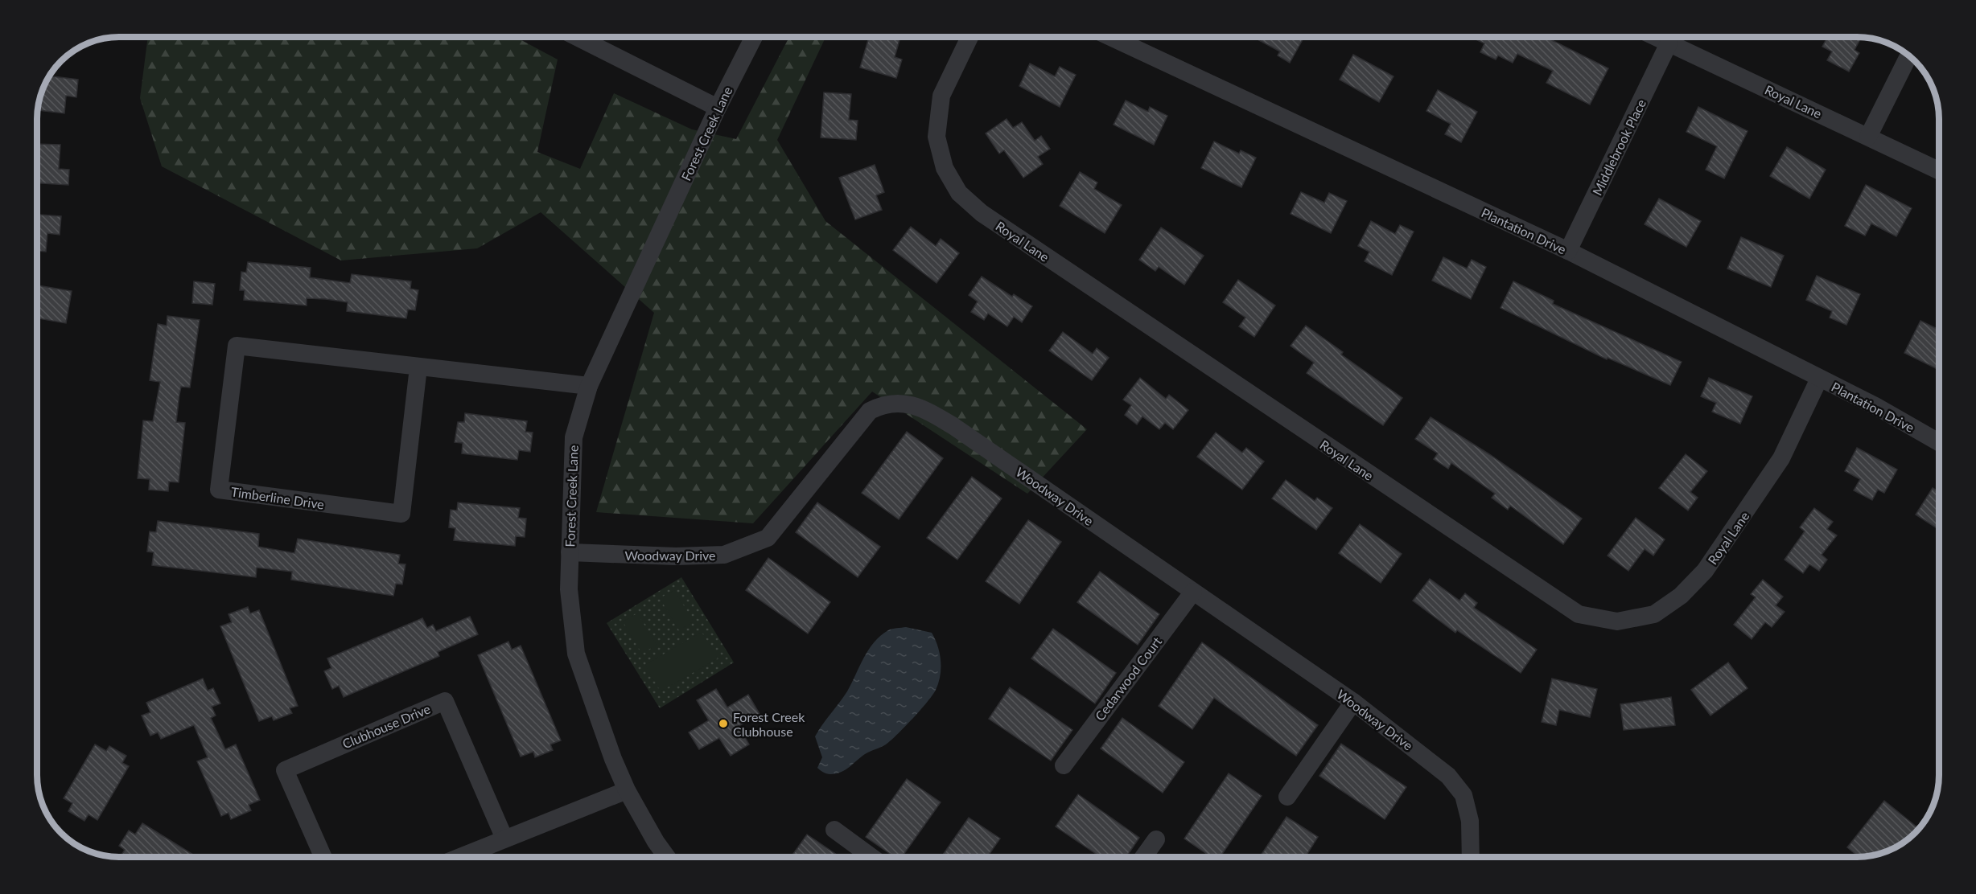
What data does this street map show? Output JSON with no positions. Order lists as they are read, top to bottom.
{
  "streets": {
    "street": [
      "Royal Lane",
      "Forest Creek Lane",
      "Middlebrook Place",
      "Plantation Drive",
      "Woodway Drive",
      "Timberline Drive",
      "Cedarwood Court",
      "Clubhouse Drive"
    ]
  },
  "crossings": [
    ["Royal Lane", "Middlebrook Place"],
    ["Royal Lane", "Plantation Drive"],
    ["Forest Creek Lane", "Woodway Drive"],
    ["Forest Creek Lane", "Timberline Drive"],
    ["Middlebrook Place", "Plantation Drive"],
    ["Woodway Drive", "Cedarwood Court"]
  ],
  "places": ["Forest Creek Clubhouse"]
}
